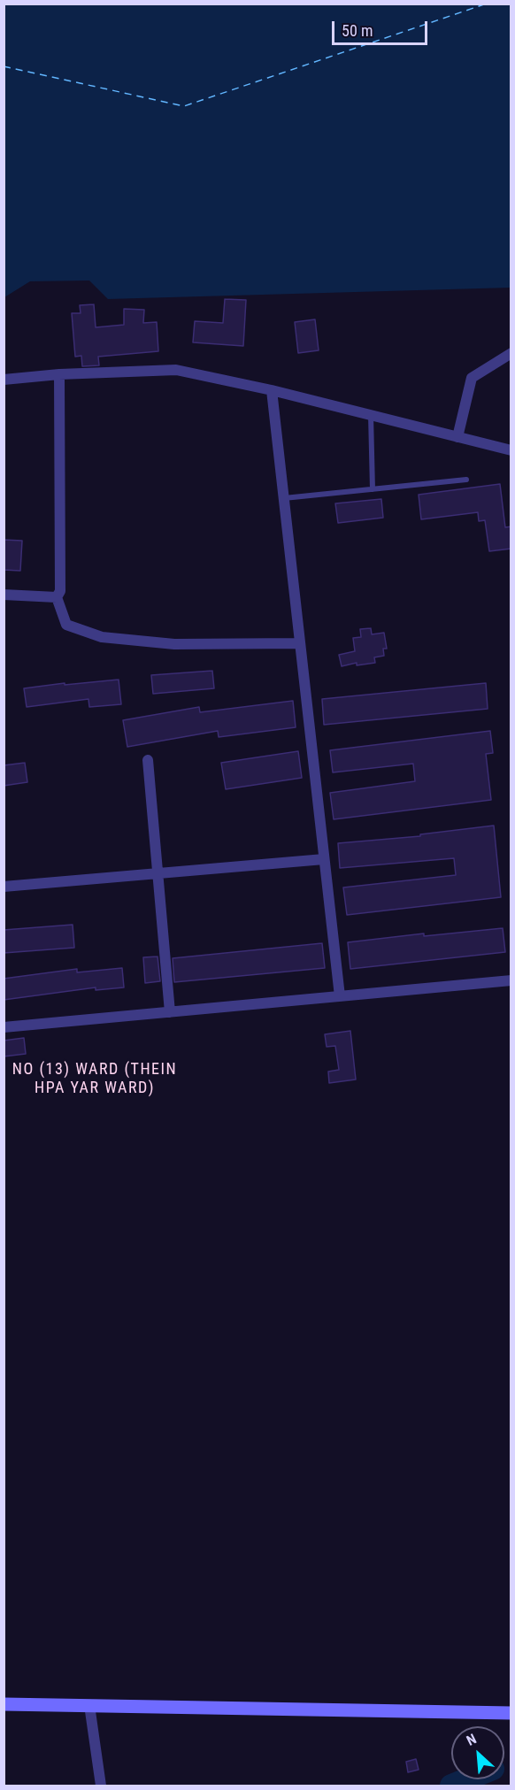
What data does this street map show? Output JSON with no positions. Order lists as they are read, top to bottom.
{
  "districts": ["NO (13) WARD (THEIN HPA YAR WARD)"],
  "scale_bar": "50 m",
  "north": "top left"
}
